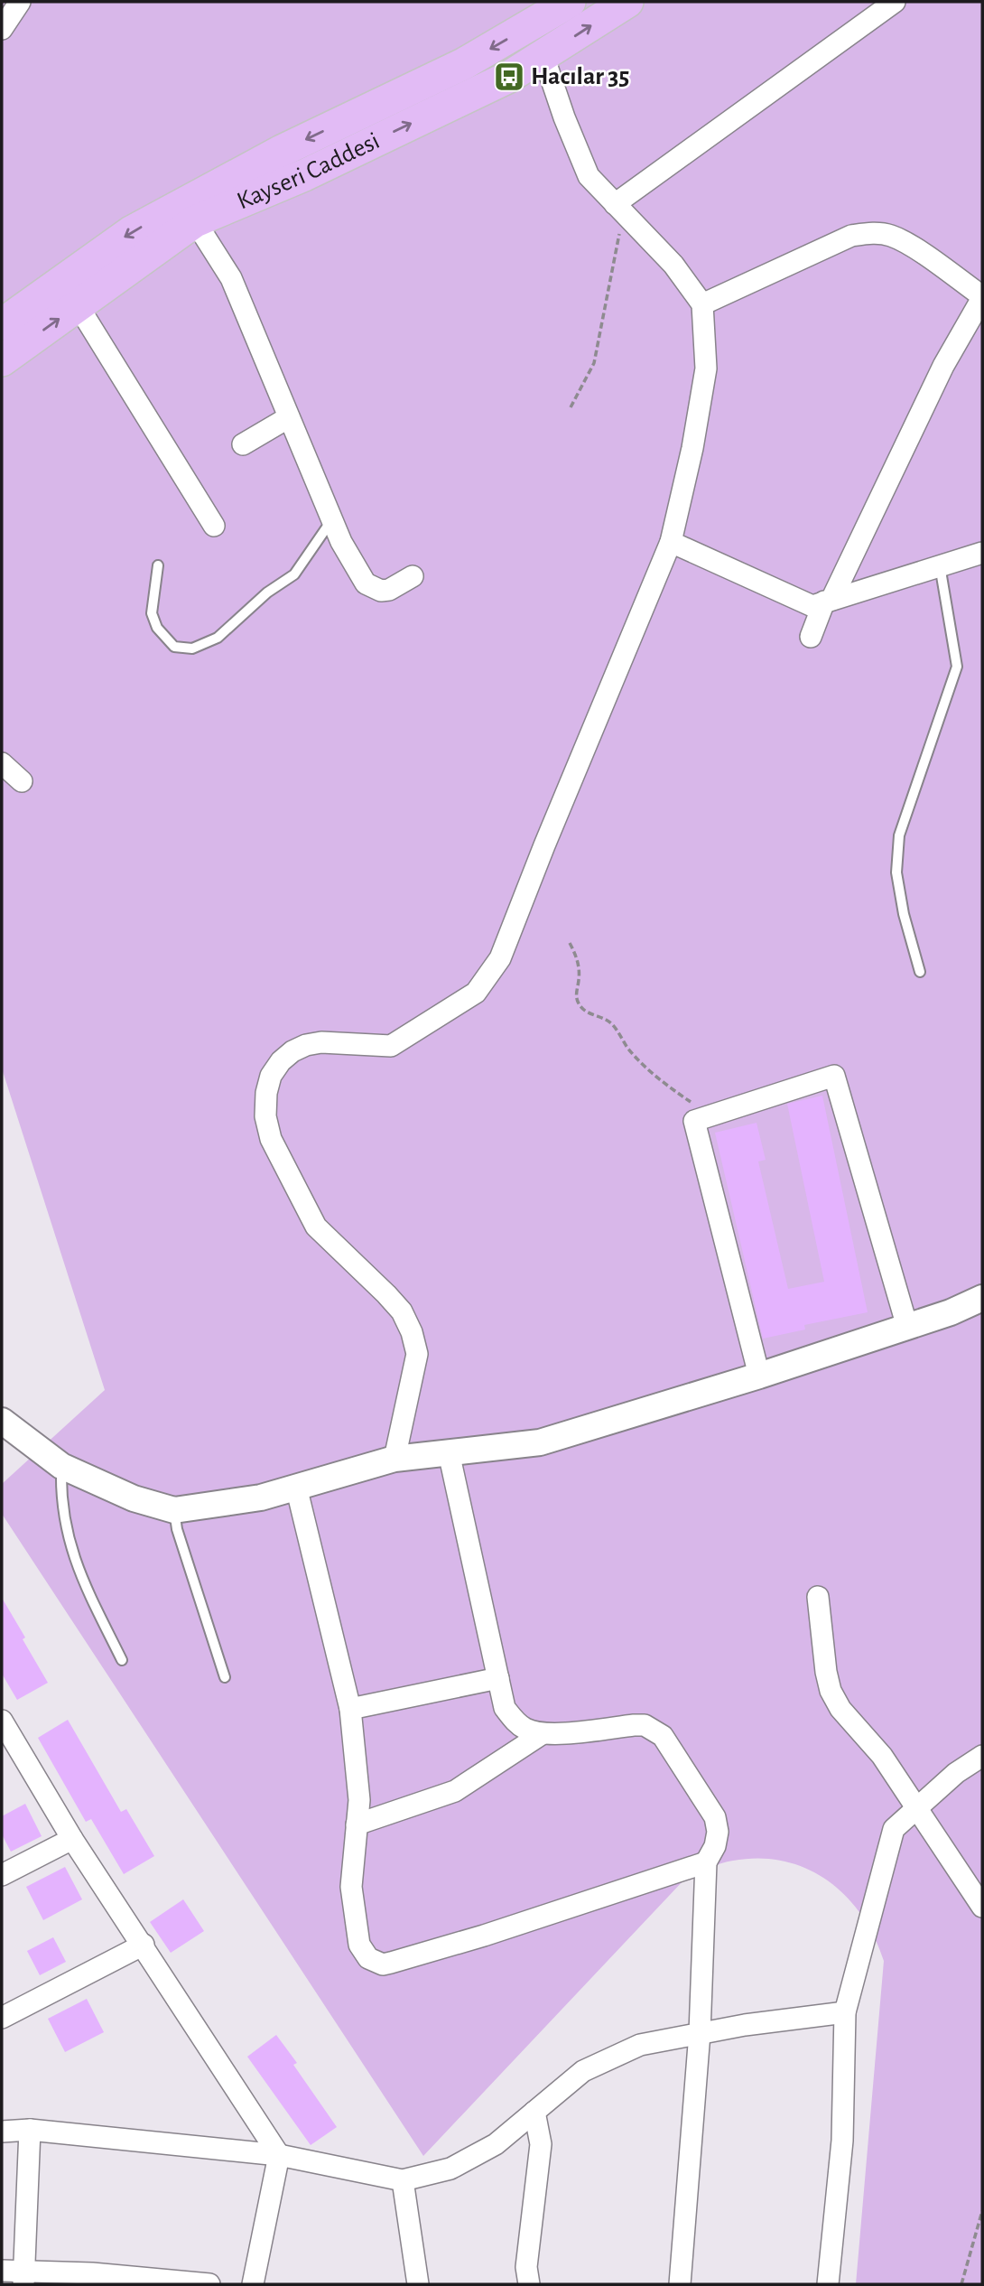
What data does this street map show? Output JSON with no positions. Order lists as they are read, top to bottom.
{
  "streets": {
    "main road": ["Kayseri Caddesi"]
  },
  "places": {
    "bus stop": ["Hacılar 35"]
  }
}
